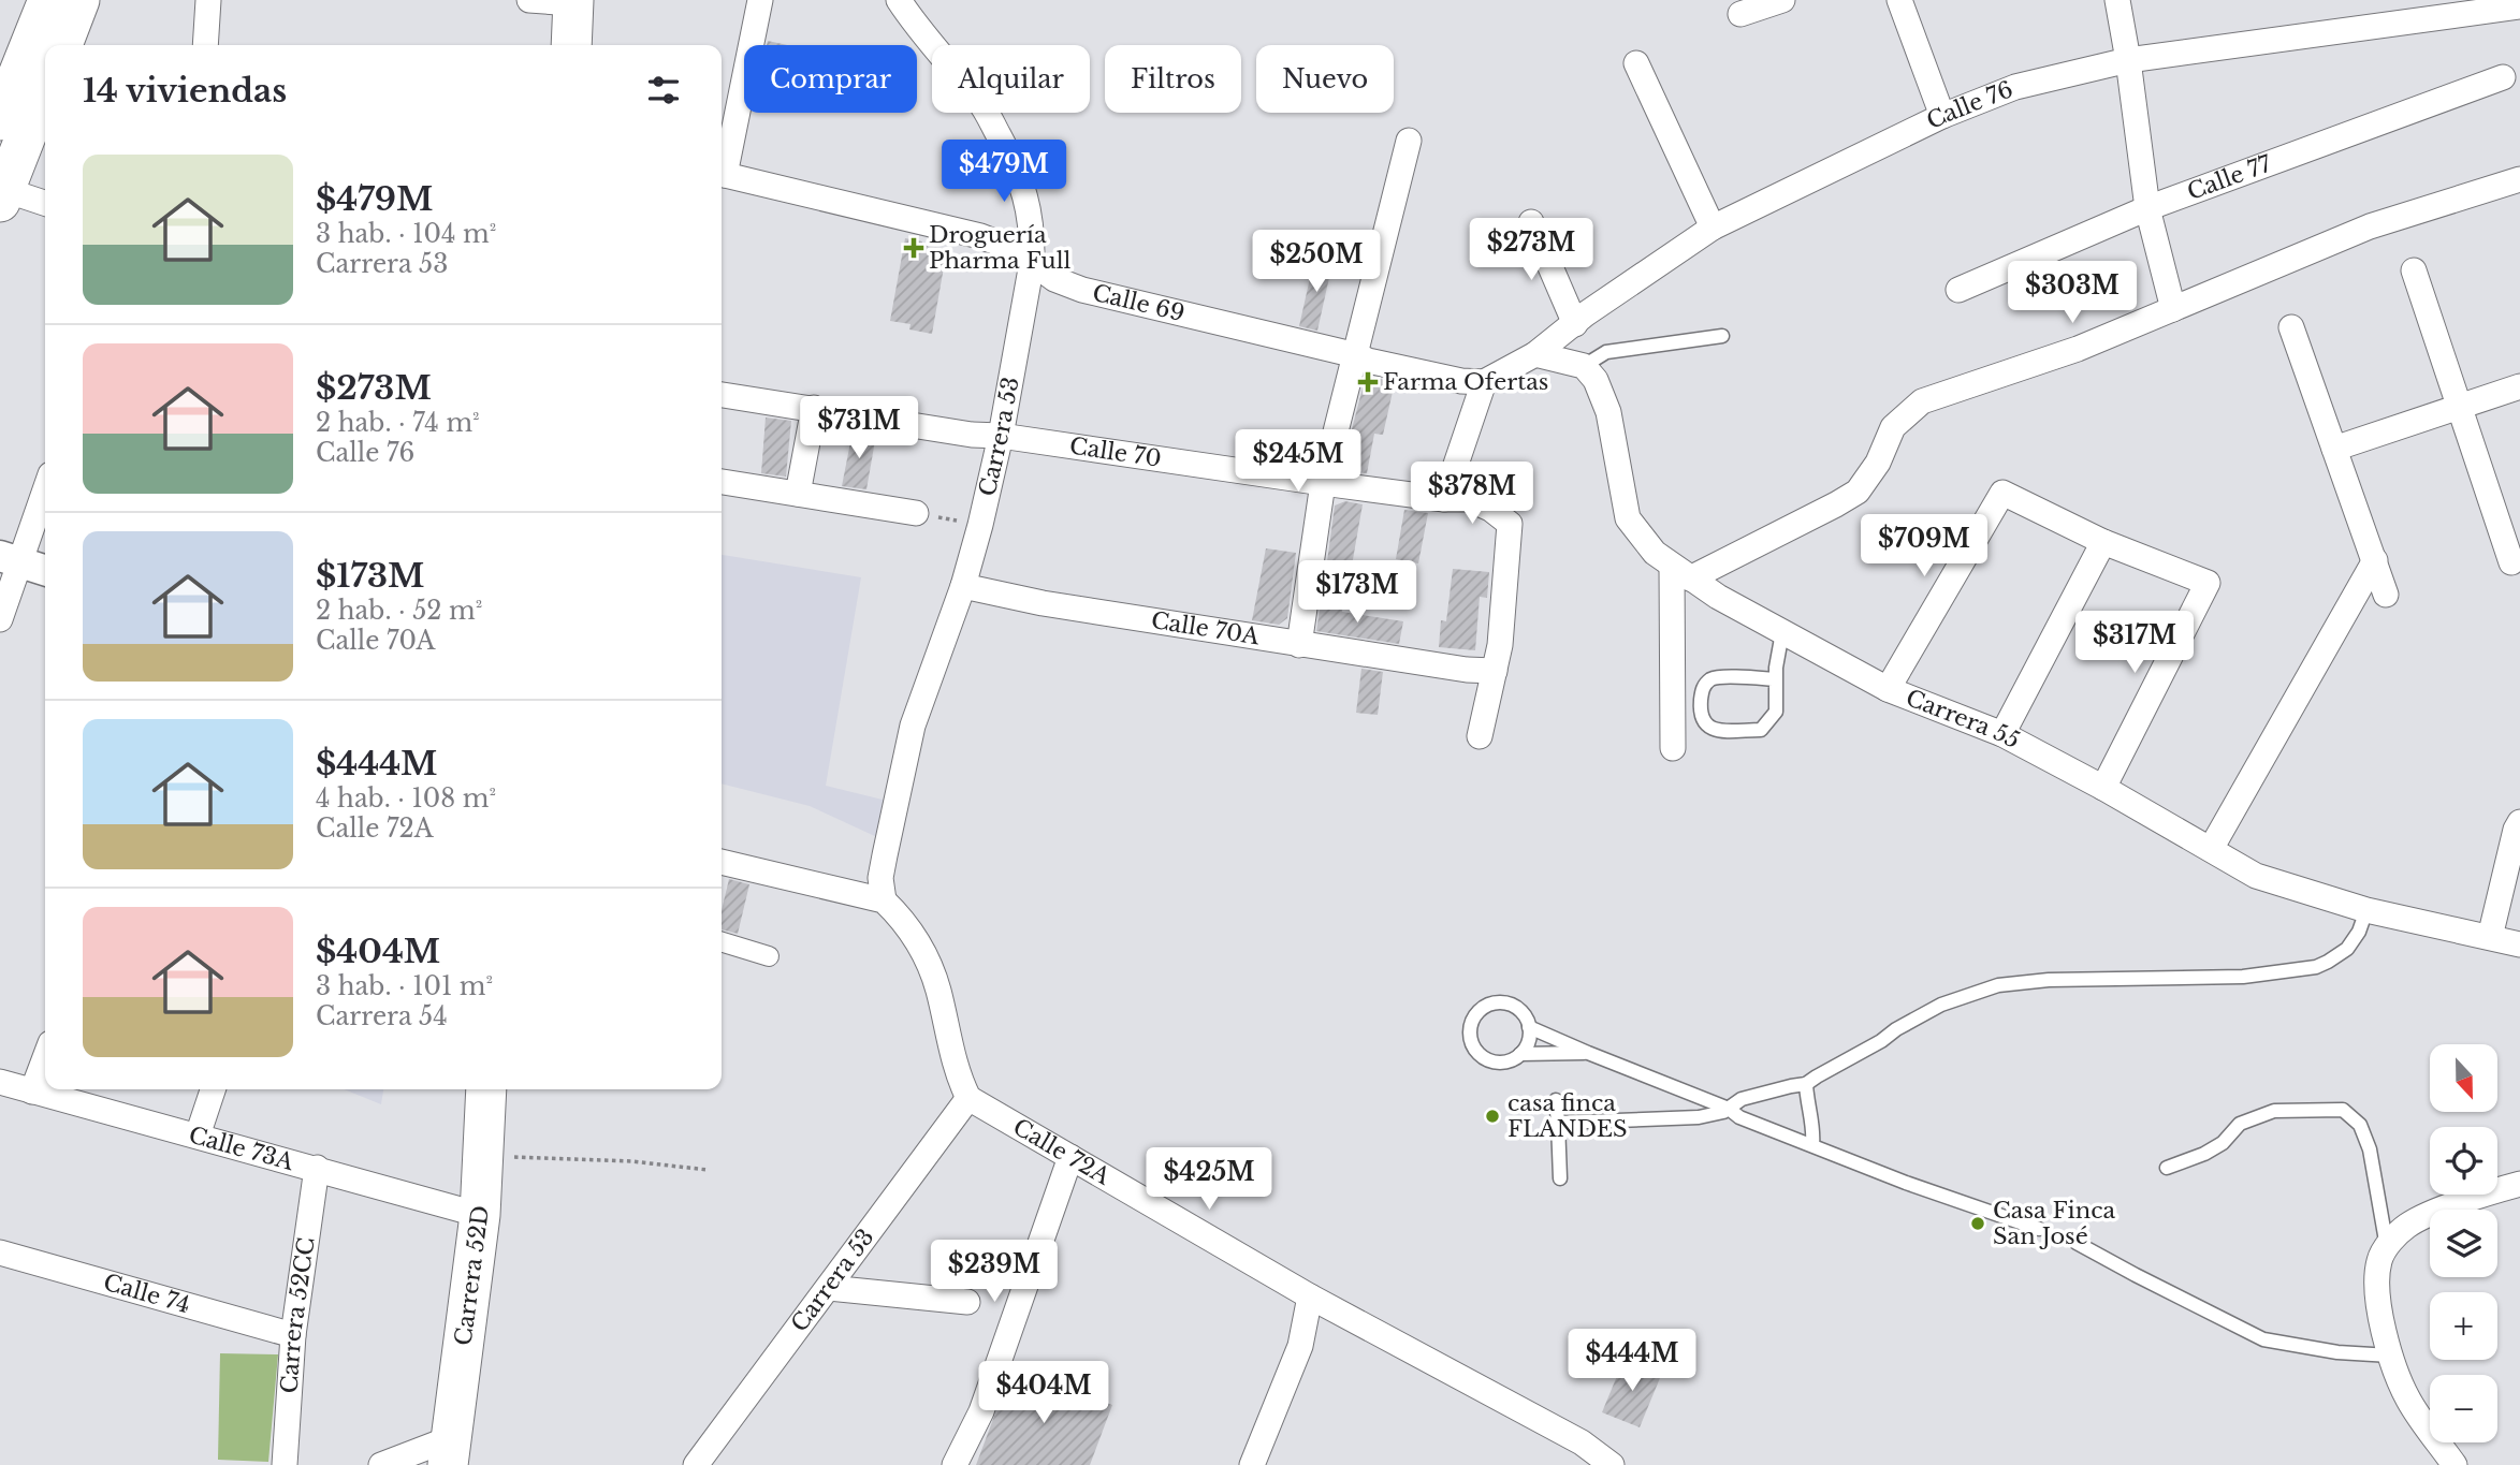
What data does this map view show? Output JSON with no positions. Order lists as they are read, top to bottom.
{
  "streets": {
    "main road": ["Carrera 52D"],
    "street": [
      "Calle 76",
      "Calle 77",
      "Calle 69",
      "Carrera 53",
      "Calle 70",
      "Calle 70A",
      "Carrera 55",
      "Calle 73A",
      "Calle 72A",
      "Calle 74",
      "Carrera 52CC"
    ]
  },
  "crossings": [
    ["Calle 76", "Calle 69"],
    ["Calle 69", "Carrera 53"],
    ["Carrera 53", "Calle 70"],
    ["Carrera 53", "Calle 70A"],
    ["Carrera 53", "Calle 72A"],
    ["Calle 70", "Calle 70A"],
    ["Calle 73A", "Carrera 52D"],
    ["Calle 73A", "Carrera 52CC"],
    ["Calle 74", "Carrera 52CC"]
  ],
  "places": {
    "health": ["Droguería Pharma Full", "Farma Ofertas"],
    "other": ["casa finca FLANDES", "Casa Finca San José"]
  },
  "north": "bottom",
  "page": {
    "chip": [
      "Comprar",
      "Alquilar",
      "Filtros",
      "Nuevo"
    ],
    "heading": "14 viviendas",
    "list": [
      {
        "name": "$479M",
        "note": "3 hab. · 104 m² · Carrera 53"
      },
      {
        "name": "$273M",
        "note": "2 hab. · 74 m² · Calle 76"
      },
      {
        "name": "$173M",
        "note": "2 hab. · 52 m² · Calle 70A"
      },
      {
        "name": "$444M",
        "note": "4 hab. · 108 m² · Calle 72A"
      },
      {
        "name": "$404M",
        "note": "3 hab. · 101 m² · Carrera 54"
      }
    ],
    "price": [
      "$479M",
      "$273M",
      "$250M",
      "$303M",
      "$731M",
      "$245M",
      "$378M",
      "$709M",
      "$173M",
      "$317M",
      "$425M",
      "$239M",
      "$444M",
      "$404M"
    ],
    "map_buttons": ["+", "−"]
  }
}
